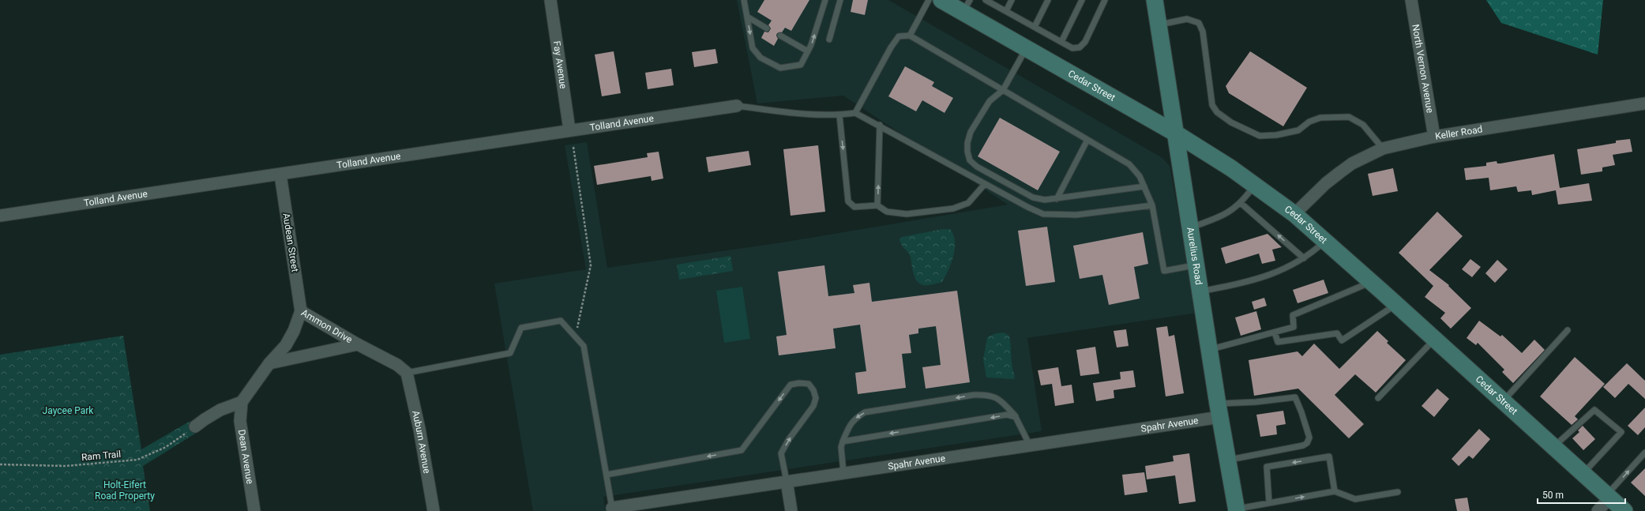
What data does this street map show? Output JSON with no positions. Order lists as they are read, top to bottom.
{
  "streets": {
    "main road": ["Cedar Street", "Aurelius Road"],
    "street": [
      "Fay Avenue",
      "North Vernon Avenue",
      "Tolland Avenue",
      "Keller Road",
      "Audean Street",
      "Ammon Drive",
      "Spahr Avenue",
      "Auburn Avenue",
      "Dean Avenue"
    ],
    "path": ["Ram Trail"]
  },
  "crossings": [
    ["Fay Avenue", "Tolland Avenue"],
    ["North Vernon Avenue", "Keller Road"],
    ["Cedar Street", "Keller Road"],
    ["Cedar Street", "Aurelius Road"],
    ["Tolland Avenue", "Audean Street"],
    ["Audean Street", "Ammon Drive"],
    ["Aurelius Road", "Spahr Avenue"],
    ["Ammon Drive", "Auburn Avenue"],
    ["Ammon Drive", "Dean Avenue"]
  ],
  "parks": ["Jaycee Park", "Holt-Eifert Road Property"],
  "scale_bar": "50 m"
}
